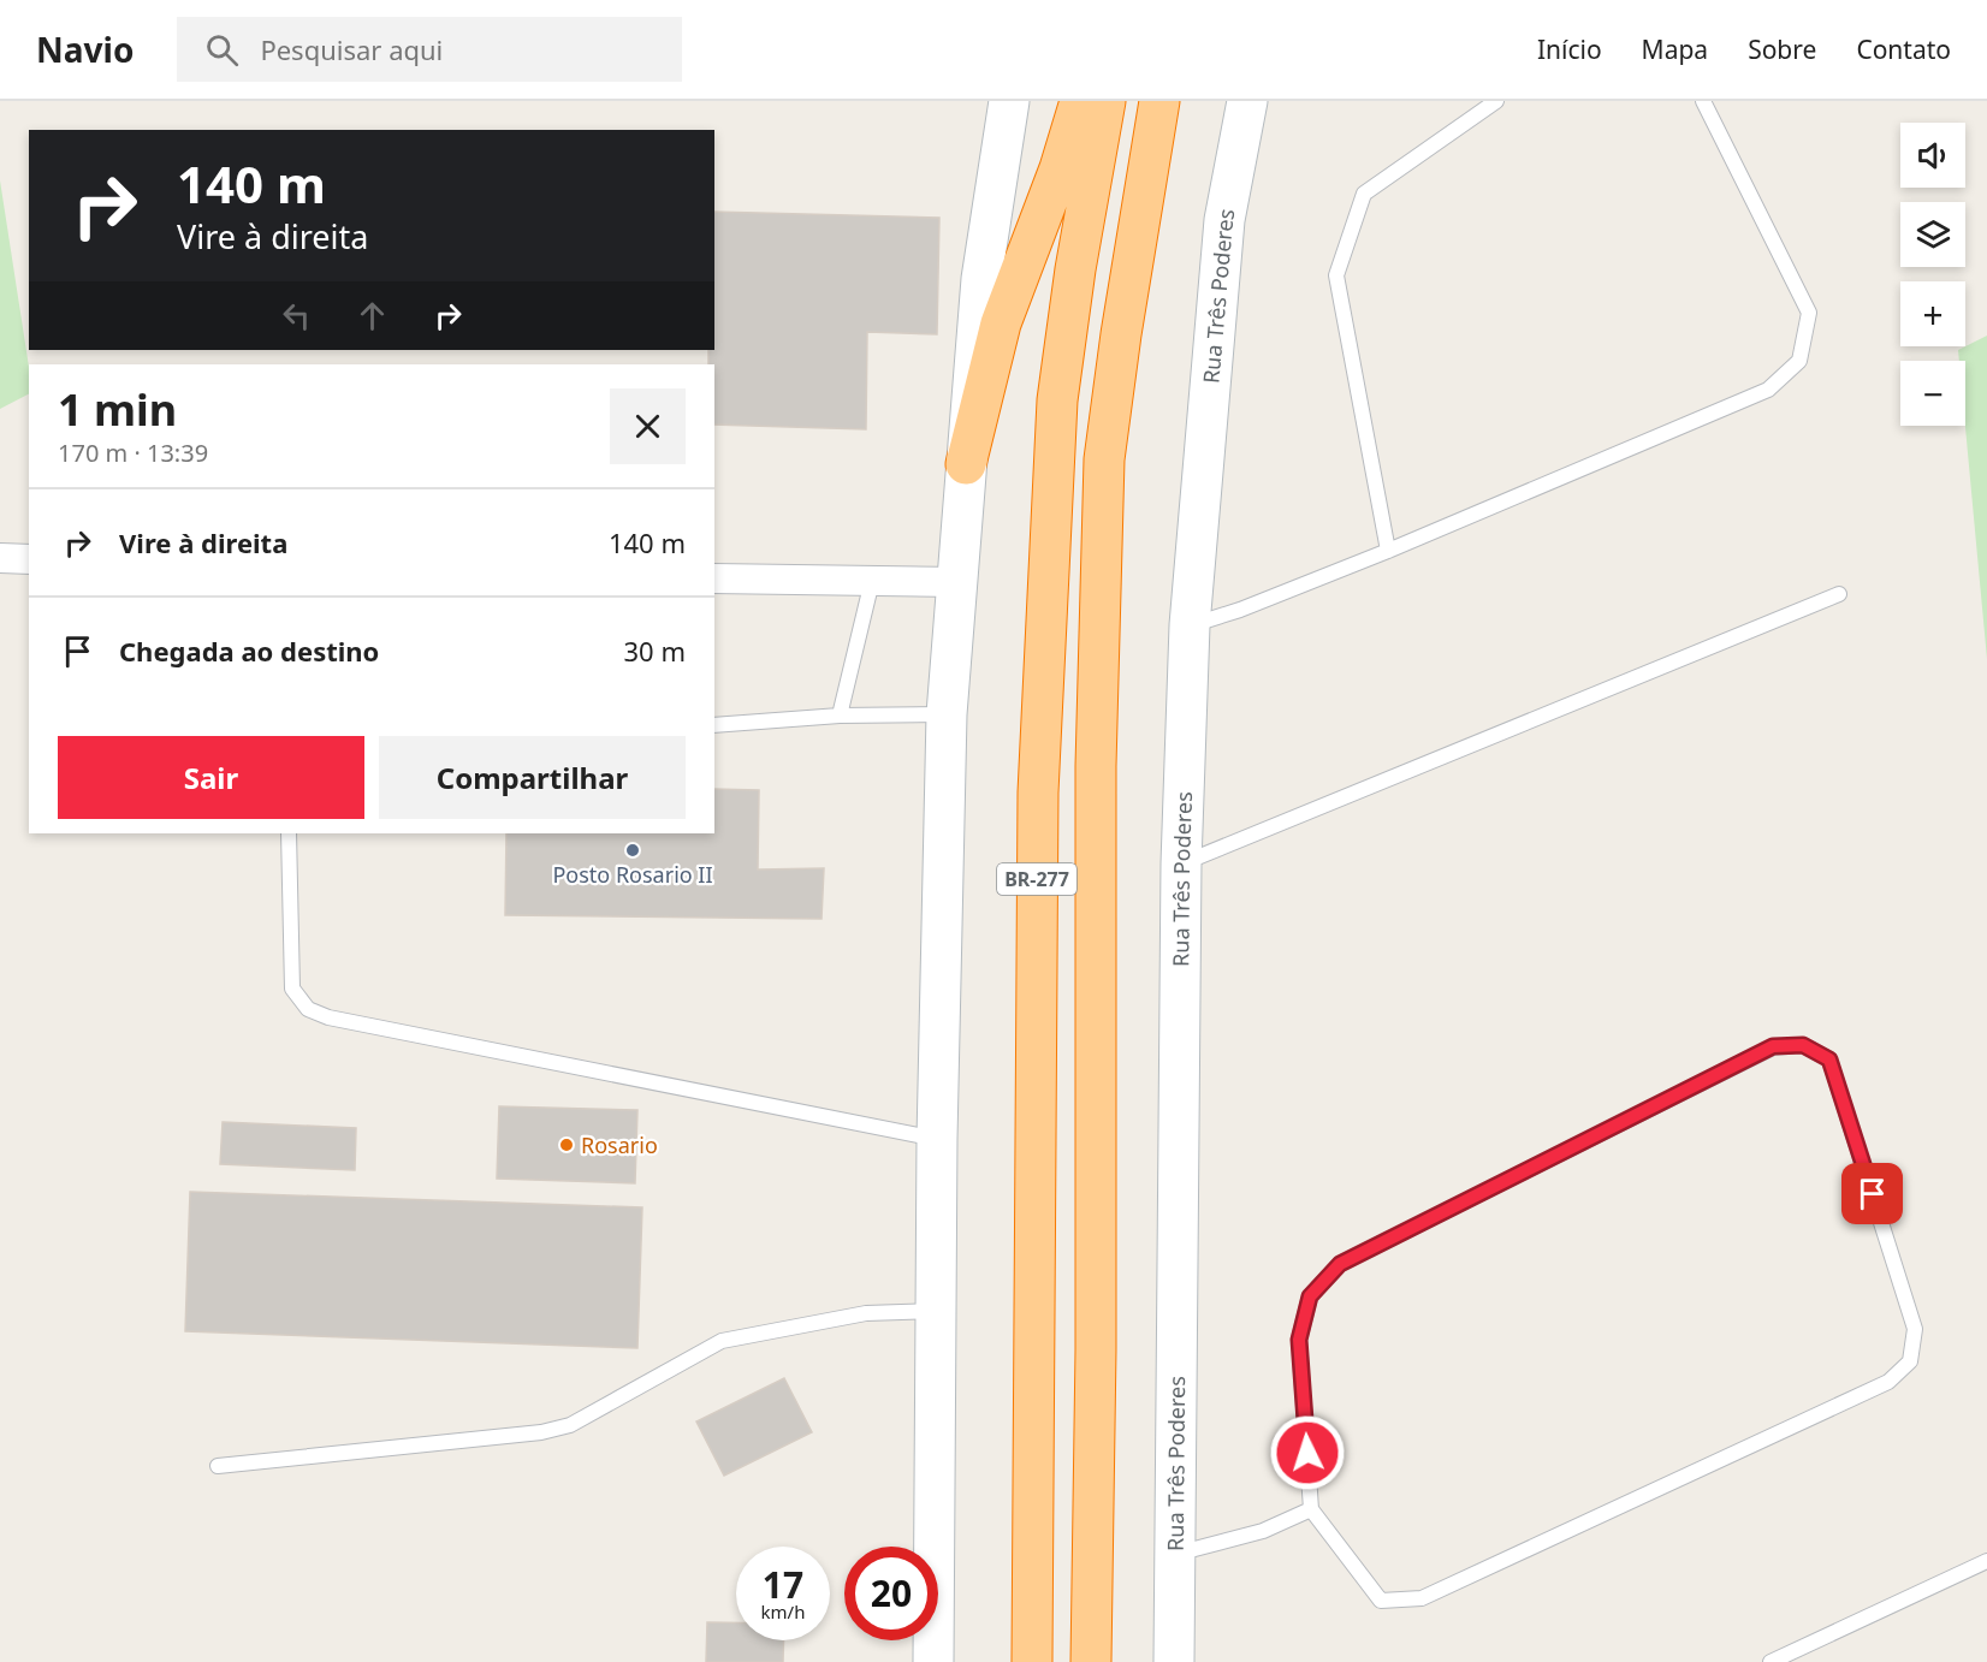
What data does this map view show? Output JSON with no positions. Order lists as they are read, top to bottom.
{
  "streets": {
    "highway": ["BR-277"],
    "street": ["Rua Três Poderes"]
  },
  "places": ["Posto Rosario II", "Rosario"],
  "page": {
    "header": "Navio",
    "search": "Pesquisar aqui",
    "nav": [
      "Início",
      "Mapa",
      "Sobre",
      "Contato"
    ],
    "map_buttons": ["+", "−"],
    "turn": ["140 m", "Vire à direita"],
    "heading": ["1 min", "170 m · 13:39"],
    "list": [
      {
        "name": "Vire à direita",
        "value": "140 m"
      },
      {
        "name": "Chegada ao destino",
        "value": "30 m"
      }
    ],
    "buttons": ["Sair", "Compartilhar"],
    "speed": "17 km/h",
    "limit": "20"
  }
}
